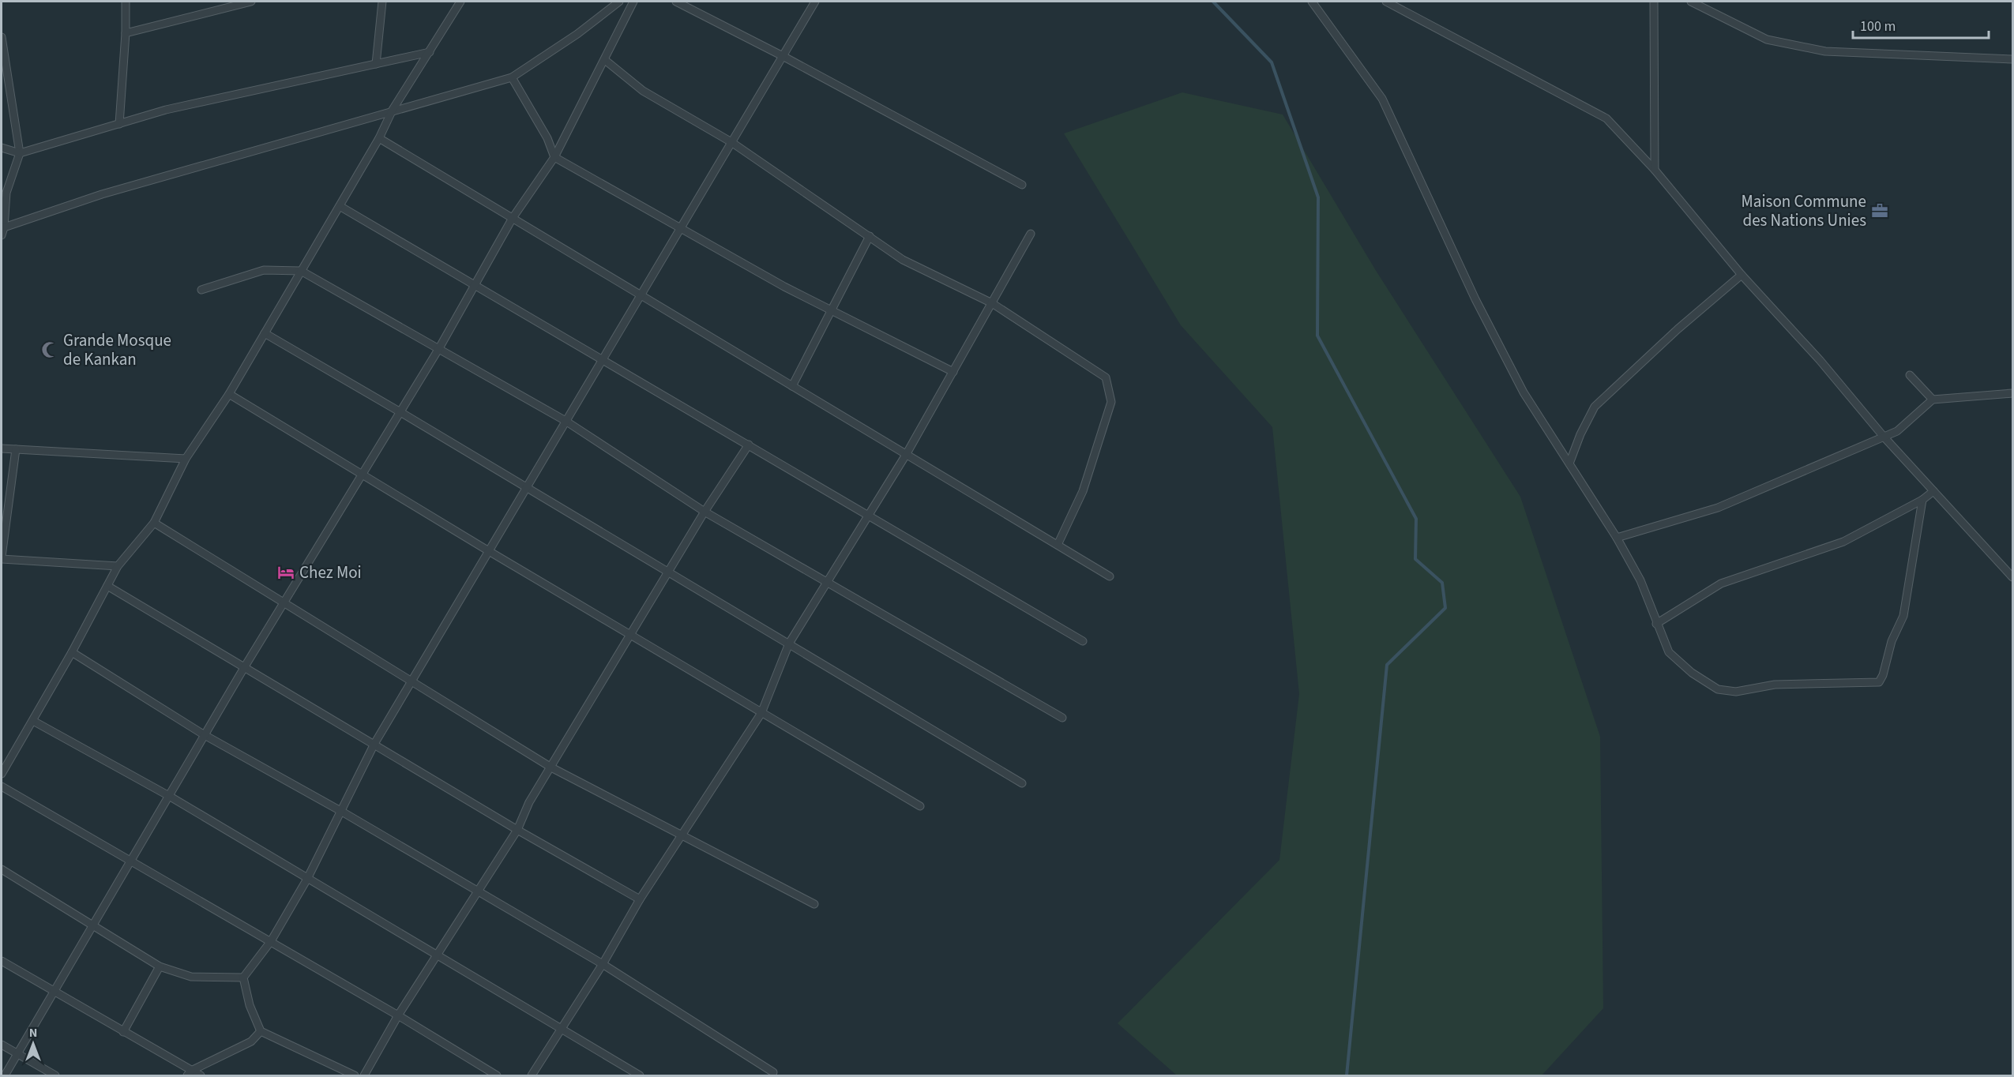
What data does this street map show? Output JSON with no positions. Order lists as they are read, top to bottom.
{
  "places": {
    "office": ["Maison Commune des Nations Unies"],
    "mosque": ["Grande Mosque de Kankan"],
    "hotel": ["Chez Moi"]
  },
  "scale_bar": "100 m",
  "north": "top"
}
